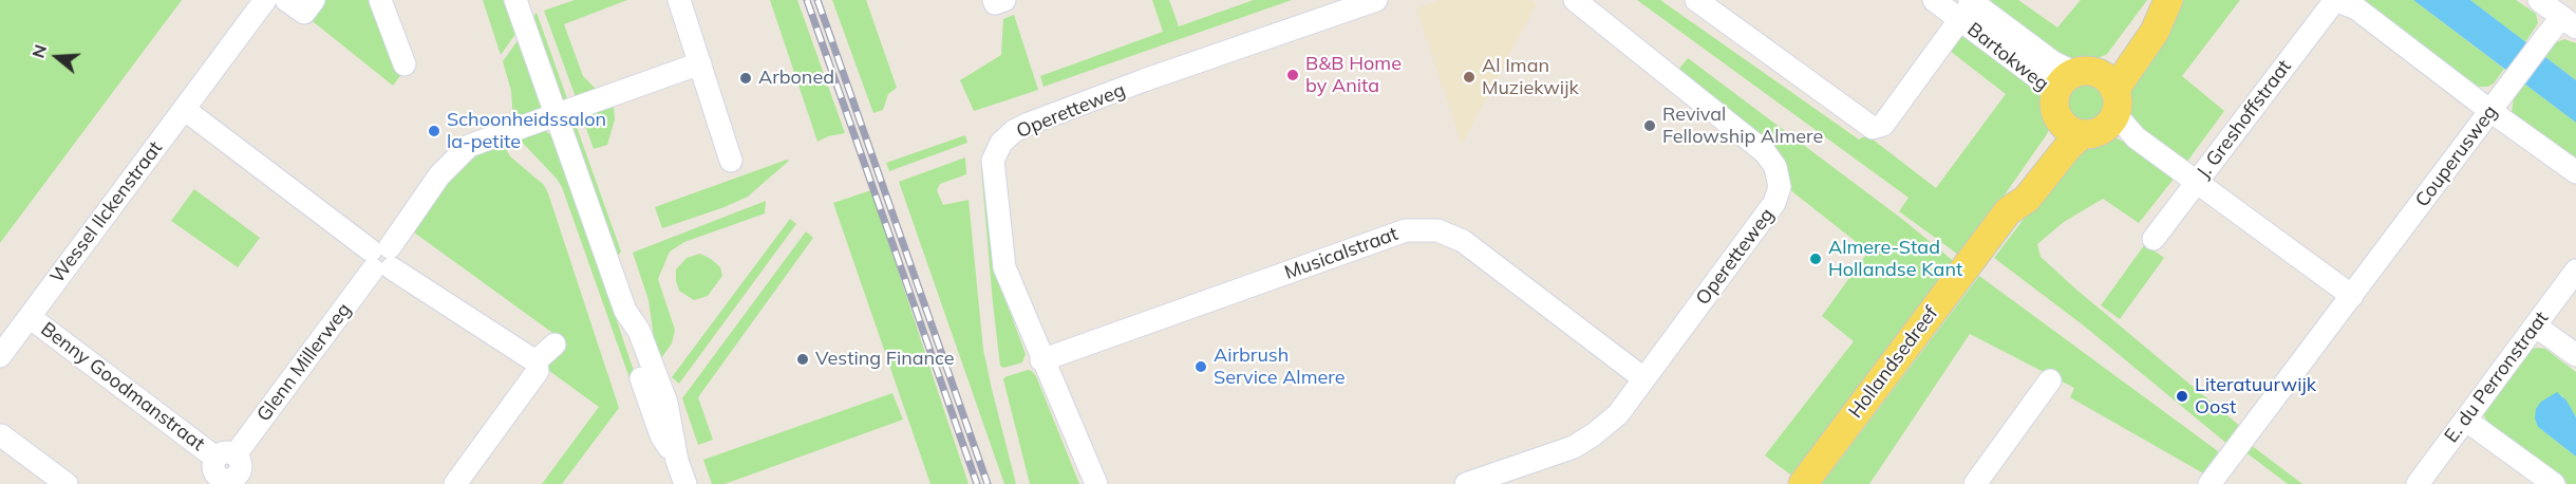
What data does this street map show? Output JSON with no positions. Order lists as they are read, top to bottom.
{
  "streets": {
    "main road": ["Hollandsedreef"],
    "street": [
      "Bartokweg",
      "Operetteweg",
      "J. Greshoffstraat",
      "Couperusweg",
      "Wessel Ilckenstraat",
      "Musicalstraat",
      "Glenn Millerweg",
      "E. du Perronstraat",
      "Benny Goodmanstraat"
    ]
  },
  "crossings": [
    ["Bartokweg", "Hollandsedreef"],
    ["Operetteweg", "Musicalstraat"],
    ["Wessel Ilckenstraat", "Benny Goodmanstraat"],
    ["Glenn Millerweg", "Benny Goodmanstraat"]
  ],
  "places": [
    "B&B Home by Anita",
    "Al Iman Muziekwijk",
    "Arboned",
    "Revival Fellowship Almere",
    "Schoonheidssalon la-petite",
    "Almere-Stad Hollandse Kant",
    "Vesting Finance",
    "Airbrush Service Almere",
    "Literatuurwijk Oost"
  ],
  "north": "left"
}
